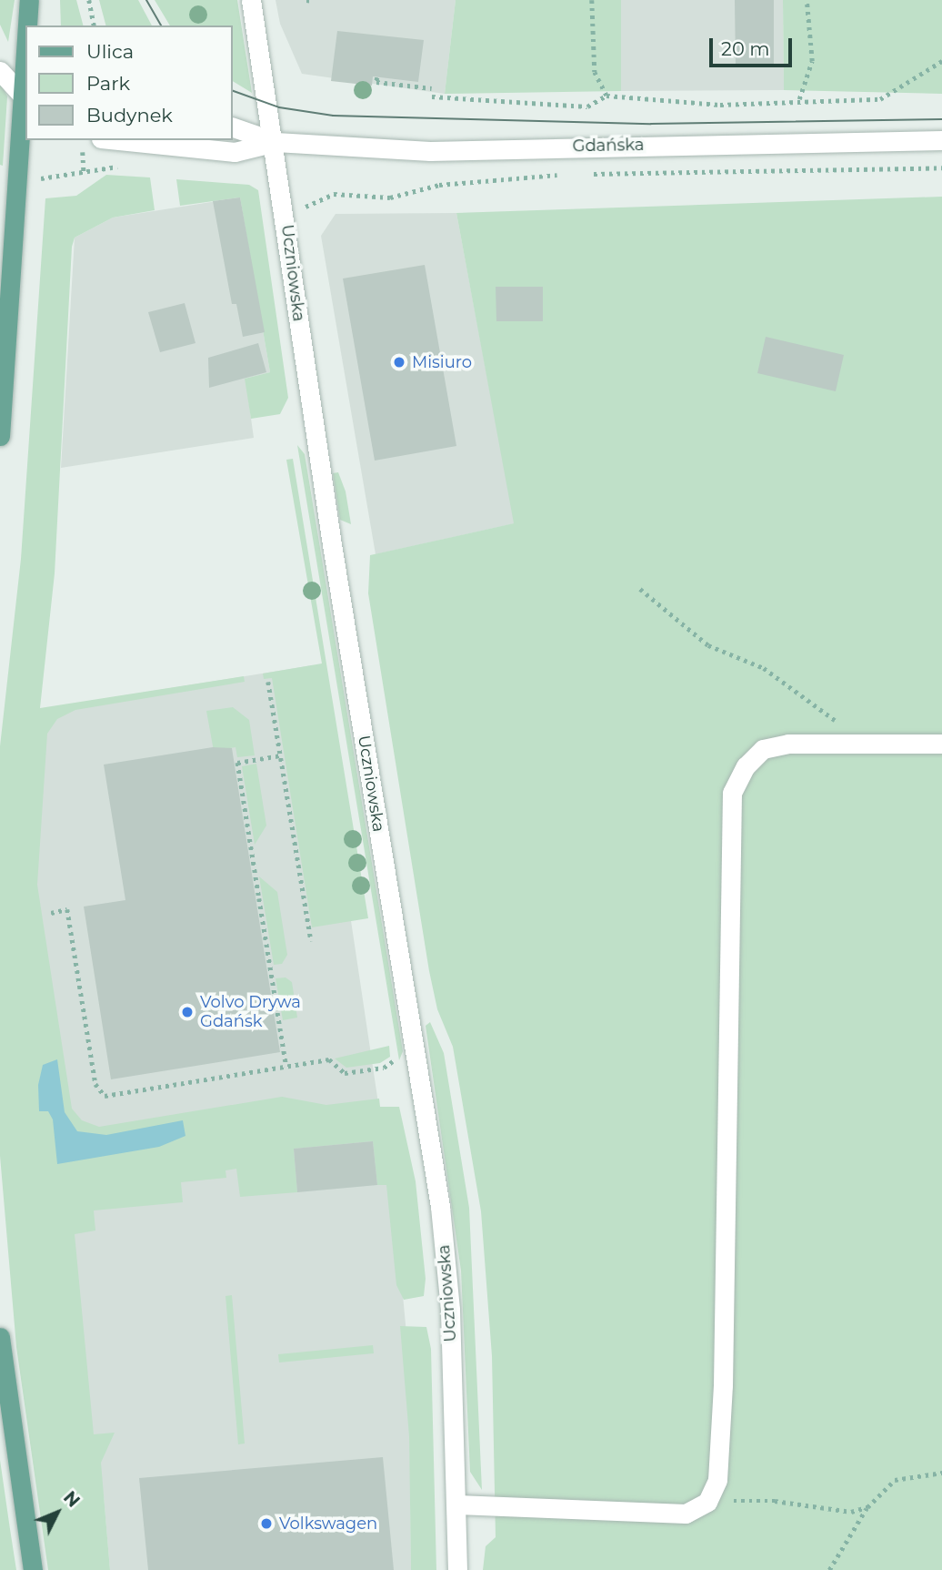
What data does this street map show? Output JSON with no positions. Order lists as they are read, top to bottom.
{
  "streets": {
    "street": ["Gdańska", "Uczniowska"]
  },
  "crossings": [
    ["Gdańska", "Uczniowska"]
  ],
  "places": ["Misiuro", "Volvo Drywa Gdańsk", "Volkswagen"],
  "legend": ["Ulica", "Park", "Budynek"],
  "scale_bar": "20 m",
  "north": "top right"
}
